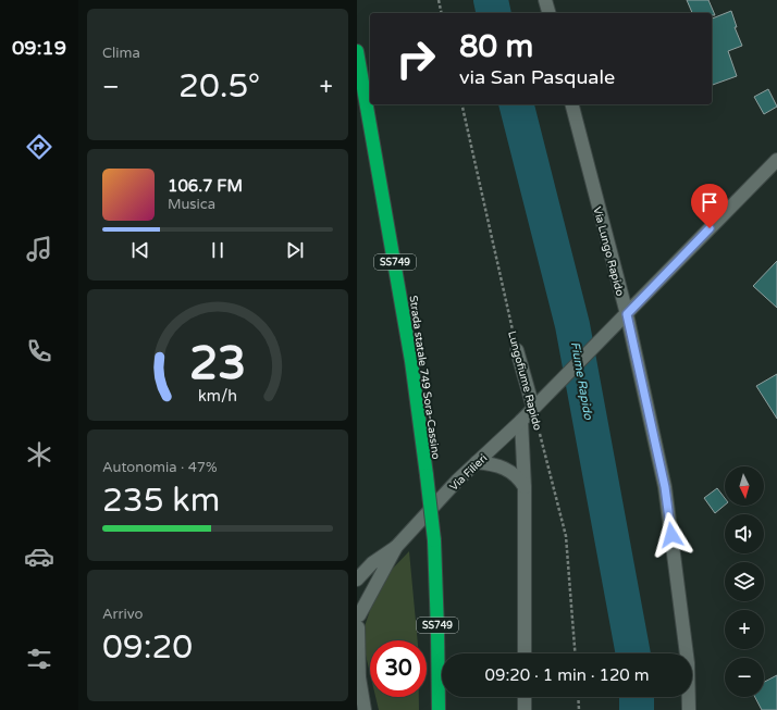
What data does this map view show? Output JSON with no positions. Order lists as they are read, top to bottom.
{
  "streets": {
    "highway": ["SS749", "Strada statale 749 Sora-Cassino"],
    "street": ["Via Lungo Rapido", "Lungofiume Rapido", "Via Filieri"]
  },
  "crossings": [
    ["Via Lungo Rapido", "Via Filieri"],
    ["Lungofiume Rapido", "Via Filieri"]
  ],
  "water": ["Fiume Rapido"],
  "north": "bottom",
  "page": {
    "tabs": "09:19",
    "tile": [
      "Clima",
      ["Autonomia · 47%", "235 km"],
      ["Arrivo", "09:20"]
    ],
    "turn": ["80 m", "via San Pasquale"],
    "heat": ["−", "20.5°", "+"],
    "song": ["106.7 FM", "Musica"],
    "map_buttons": ["+", "−"],
    "limit": "30",
    "trip": "09:20 · 1 min · 120 m",
    "gauge": ["23", "km/h"]
  }
}
